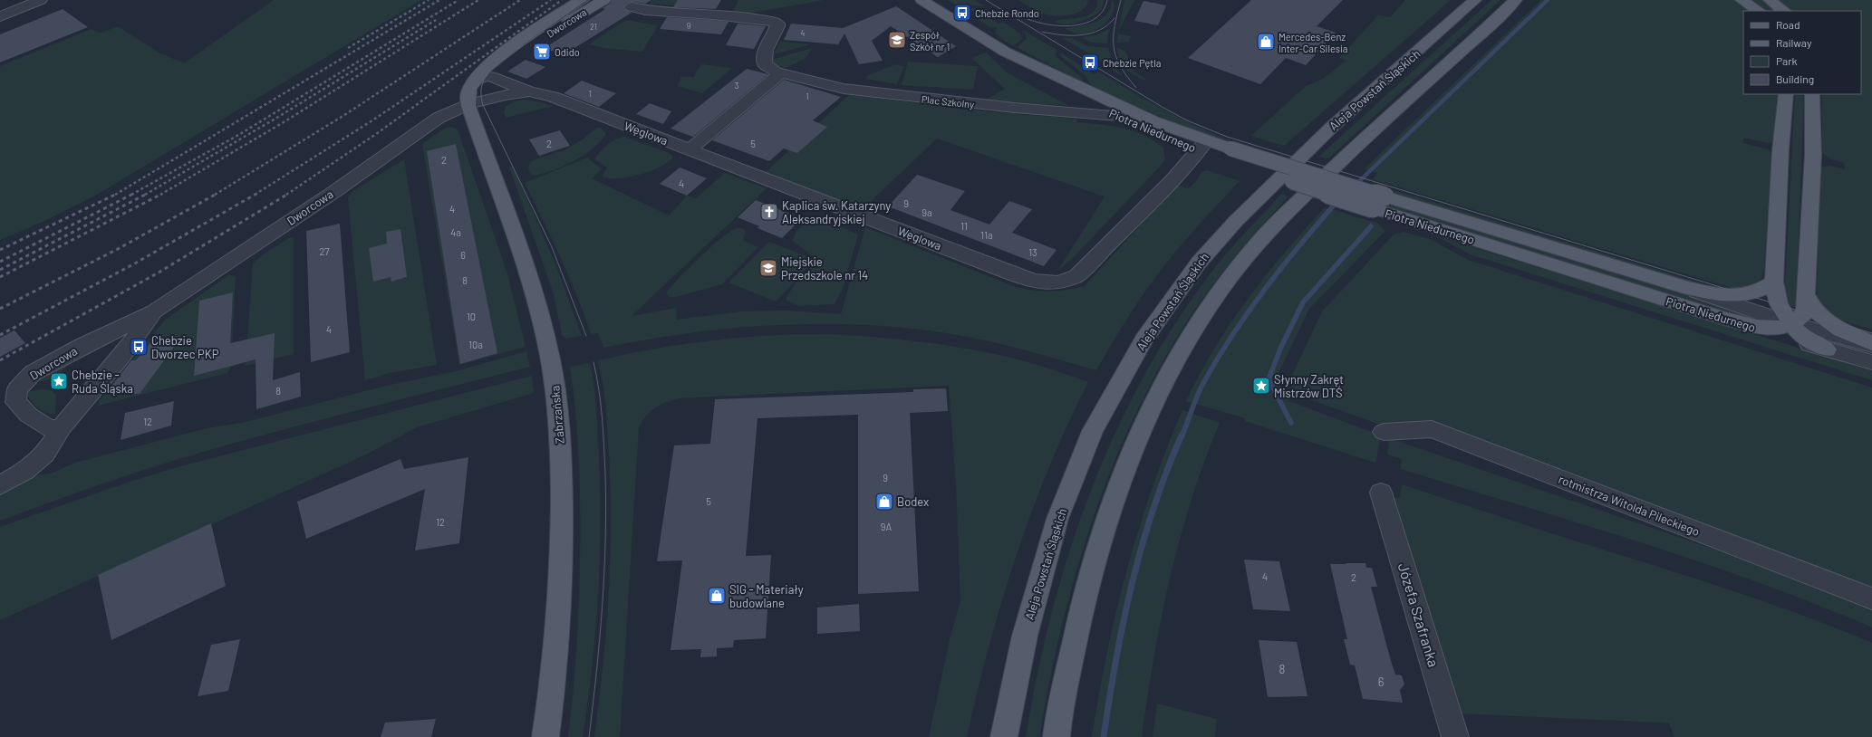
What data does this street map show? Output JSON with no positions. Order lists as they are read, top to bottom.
{
  "streets": {
    "main road": [
      "Dworcowa",
      "Aleja Powstań Śląskich",
      "Piotra Niedurnego",
      "Zabrzańska"
    ],
    "street": [
      "Plac Szkolny",
      "Węglowa",
      "rotmistrza Witolda Pileckiego",
      "Józefa Szafranka"
    ]
  },
  "crossings": [
    ["Dworcowa", "Węglowa"],
    ["Dworcowa", "Zabrzańska"],
    ["Plac Szkolny", "Piotra Niedurnego"],
    ["Piotra Niedurnego", "Węglowa"],
    ["Węglowa", "Zabrzańska"]
  ],
  "places": {
    "bus stop": ["Chebzie Rondo", "Chebzie Pętla", "Chebzie Dworzec PKP"],
    "school or university": ["Zespół Szkół nr 1", "Miejskie Przedszkole nr 14"],
    "shop": ["Mercedes-Benz Inter-Car Silesia", "Bodex", "SIG - Materiały budowlane"],
    "supermarket": ["Odido"],
    "church": ["Kaplica św. Katarzyny Aleksandryjskiej"],
    "place": ["Chebzie - Ruda Śląska", "Słynny Zakręt Mistrzów DTŚ"]
  },
  "house_numbers": [
    "9",
    "21",
    "4",
    "3",
    "1",
    "1",
    "2",
    "5",
    "2",
    "4",
    "9",
    "4",
    "9a",
    "11",
    "4a",
    "11a",
    "27",
    "13",
    "6",
    "8",
    "10",
    "4",
    "10a",
    "8",
    "12",
    "9",
    "5",
    "12",
    "9A",
    "4",
    "2",
    "8",
    "6"
  ],
  "legend": [
    "Road",
    "Railway",
    "Park",
    "Building"
  ]
}
